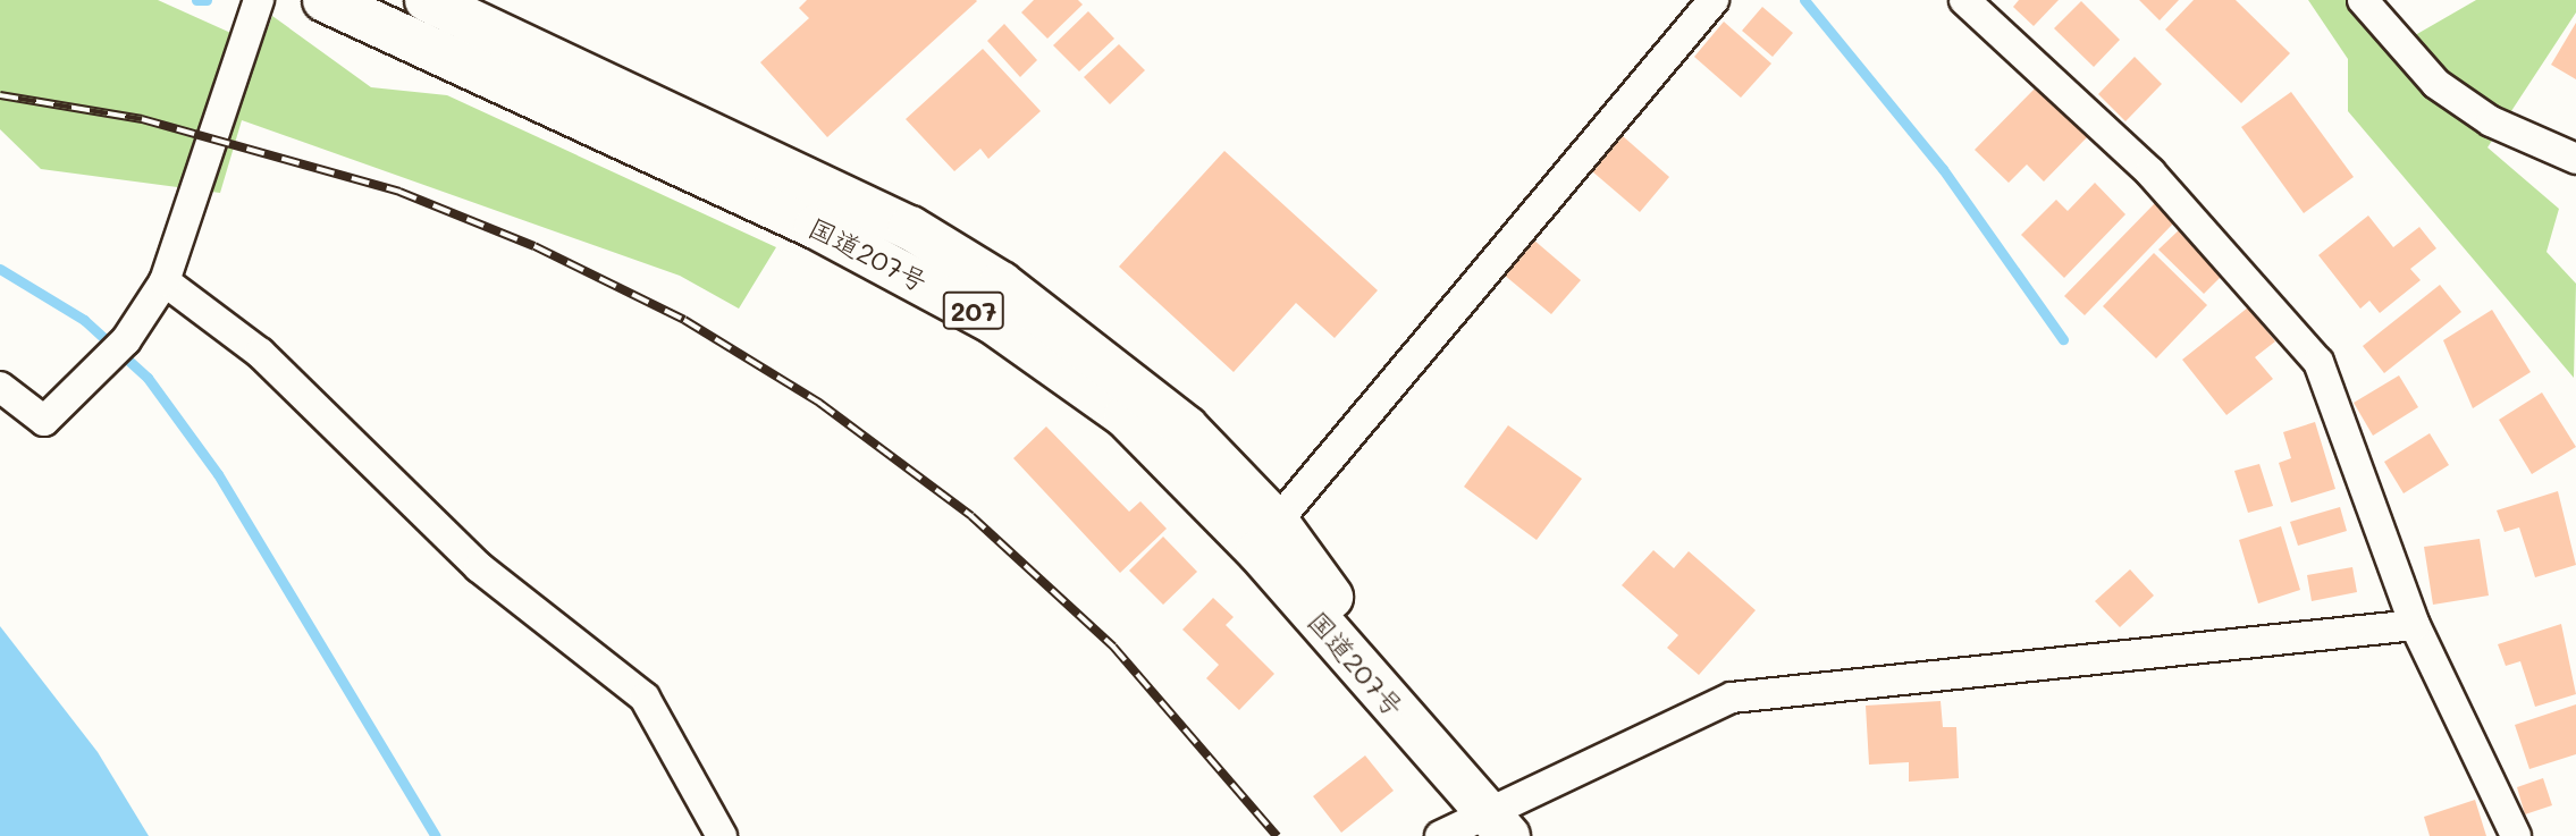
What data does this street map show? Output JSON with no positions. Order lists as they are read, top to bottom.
{
  "streets": {
    "highway": ["国道207号", "207"]
  }
}
